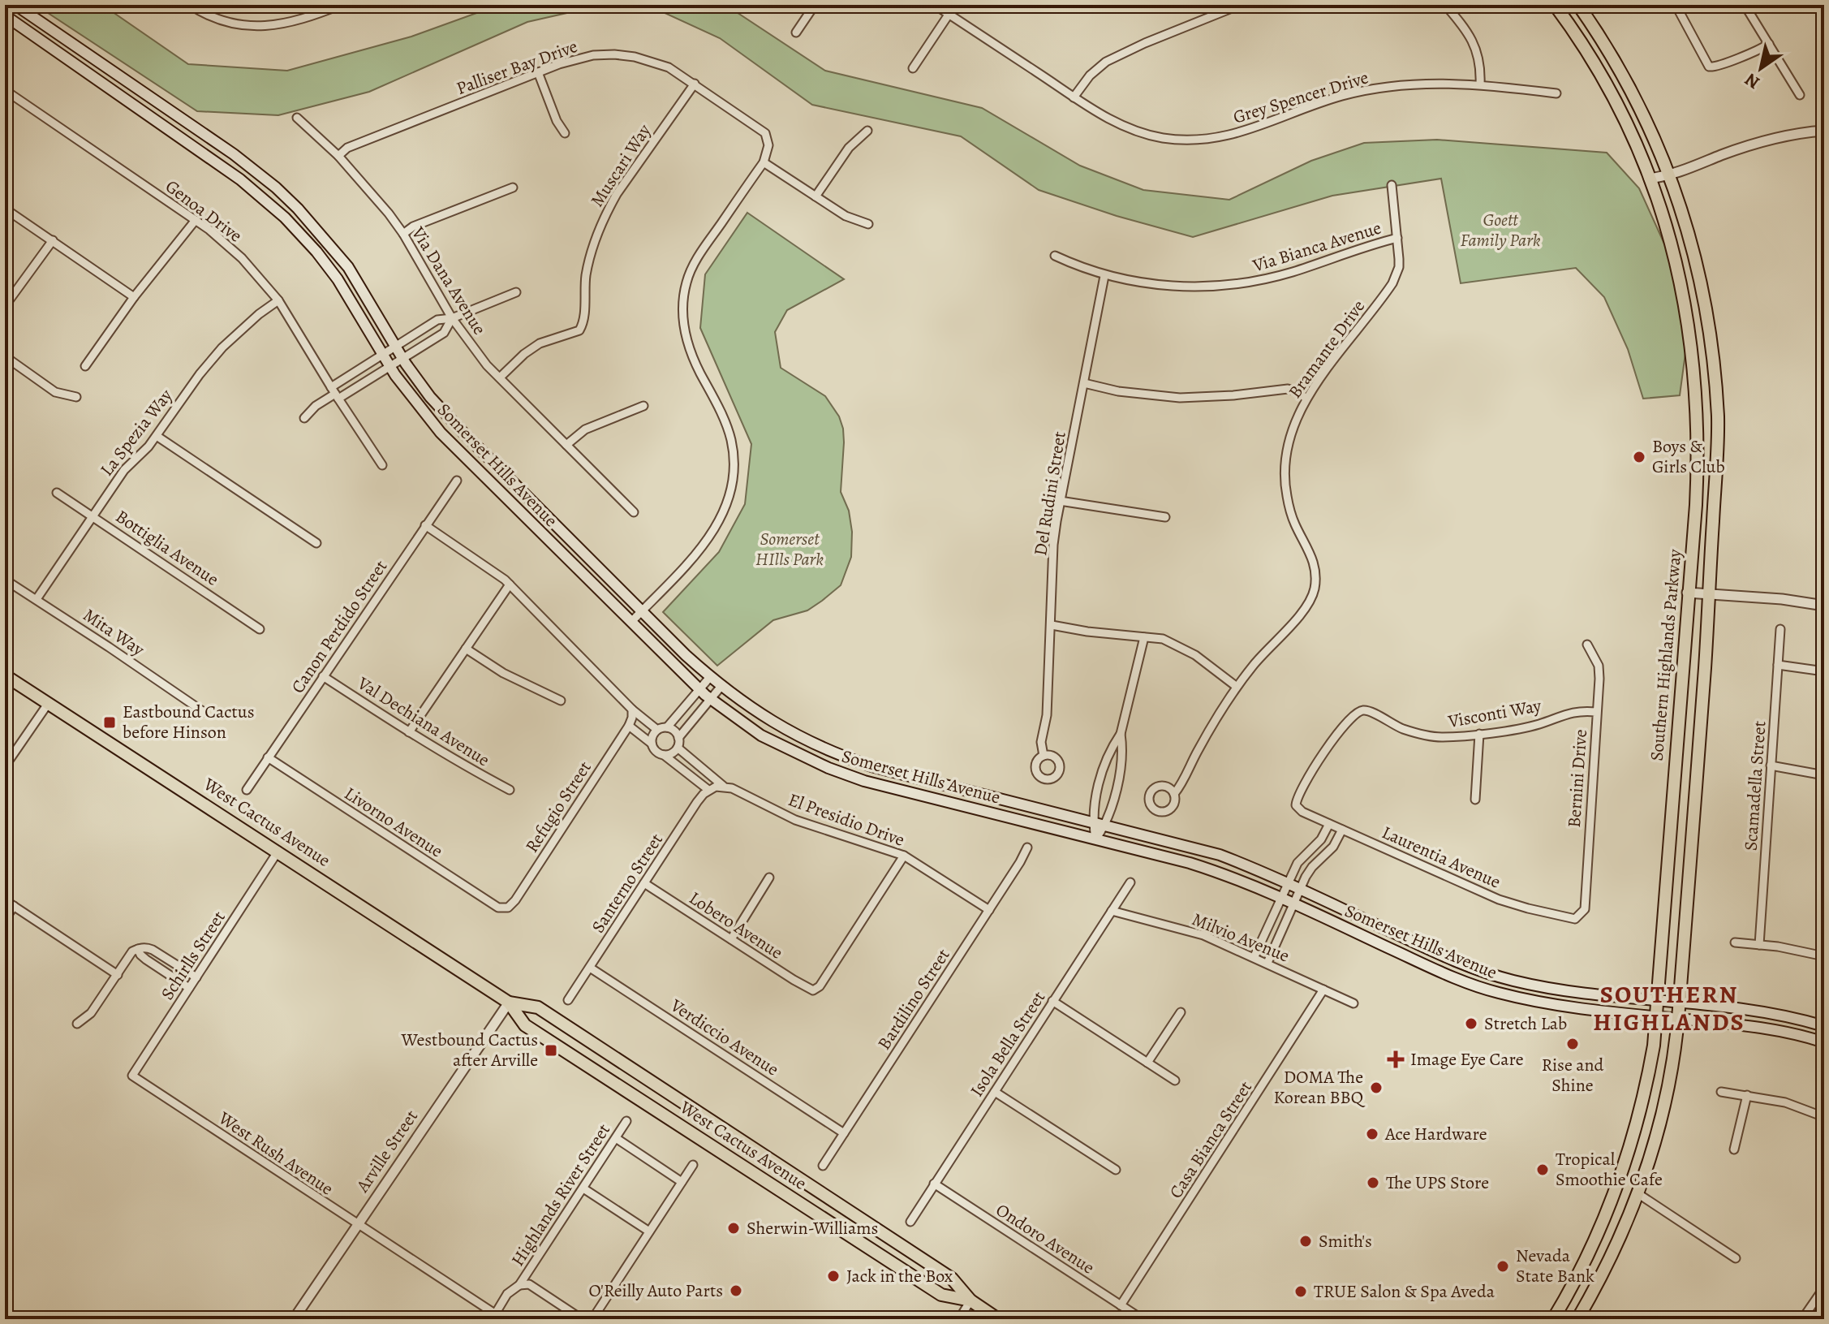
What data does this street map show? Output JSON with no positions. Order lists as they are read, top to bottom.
{
  "streets": {
    "main road": ["Somerset Hills Avenue", "Southern Highlands Parkway", "West Cactus Avenue"],
    "street": [
      "Palliser Bay Drive",
      "Grey Spencer Drive",
      "Muscari Way",
      "Genoa Drive",
      "Via Bianca Avenue",
      "Via Dana Avenue",
      "Bramante Drive",
      "La Spezia Way",
      "Del Rudini Street",
      "Bottiglia Avenue",
      "Canon Perdido Street",
      "Mita Way",
      "Visconti Way",
      "Val Dechiana Avenue",
      "Bernini Drive",
      "Scamadella Street",
      "Refugio Street",
      "El Presidio Drive",
      "Livorno Avenue",
      "Laurentia Avenue",
      "Santerno Street",
      "Lobero Avenue",
      "Milvio Avenue",
      "Schirlls Street",
      "Bardilino Street",
      "Verdiccio Avenue",
      "Isola Bella Street",
      "Casa Bianca Street",
      "Arville Street",
      "West Rush Avenue",
      "Highlands River Street",
      "Ondoro Avenue"
    ]
  },
  "crossings": [
    ["Palliser Bay Drive", "Muscari Way"],
    ["Palliser Bay Drive", "Via Dana Avenue"],
    ["Muscari Way", "Via Dana Avenue"],
    ["Genoa Drive", "La Spezia Way"],
    ["Via Bianca Avenue", "Bramante Drive"],
    ["Via Bianca Avenue", "Del Rudini Street"],
    ["La Spezia Way", "Bottiglia Avenue"],
    ["La Spezia Way", "Mita Way"],
    ["Somerset Hills Avenue", "Southern Highlands Parkway"],
    ["Canon Perdido Street", "Val Dechiana Avenue"],
    ["Canon Perdido Street", "Livorno Avenue"],
    ["Visconti Way", "Bernini Drive"],
    ["Visconti Way", "Laurentia Avenue"],
    ["Bernini Drive", "Laurentia Avenue"],
    ["Refugio Street", "Livorno Avenue"],
    ["El Presidio Drive", "Santerno Street"],
    ["El Presidio Drive", "Lobero Avenue"],
    ["El Presidio Drive", "Bardilino Street"],
    ["West Cactus Avenue", "Schirlls Street"],
    ["West Cactus Avenue", "Arville Street"],
    ["Santerno Street", "Lobero Avenue"],
    ["Santerno Street", "Verdiccio Avenue"],
    ["Milvio Avenue", "Isola Bella Street"],
    ["Milvio Avenue", "Casa Bianca Street"],
    ["Schirlls Street", "West Rush Avenue"],
    ["Bardilino Street", "Verdiccio Avenue"],
    ["Isola Bella Street", "Ondoro Avenue"],
    ["Casa Bianca Street", "Ondoro Avenue"],
    ["Arville Street", "West Rush Avenue"],
    ["West Rush Avenue", "Highlands River Street"]
  ],
  "districts": ["SOUTHERN HIGHLANDS"],
  "parks": ["Goett Family Park", "Somerset HIlls Park"],
  "places": {
    "other": [
      "Boys & Girls Club",
      "Stretch Lab",
      "Rise and Shine",
      "DOMA The Korean BBQ",
      "Ace Hardware",
      "Tropical Smoothie Cafe",
      "The UPS Store",
      "Sherwin-Williams",
      "Smith's",
      "Nevada State Bank",
      "Jack in the Box",
      "O'Reilly Auto Parts",
      "TRUE Salon & Spa Aveda"
    ],
    "transit": ["Eastbound Cactus before Hinson", "Westbound Cactus after Arville"],
    "health": ["Image Eye Care"]
  },
  "north": "bottom left"
}
